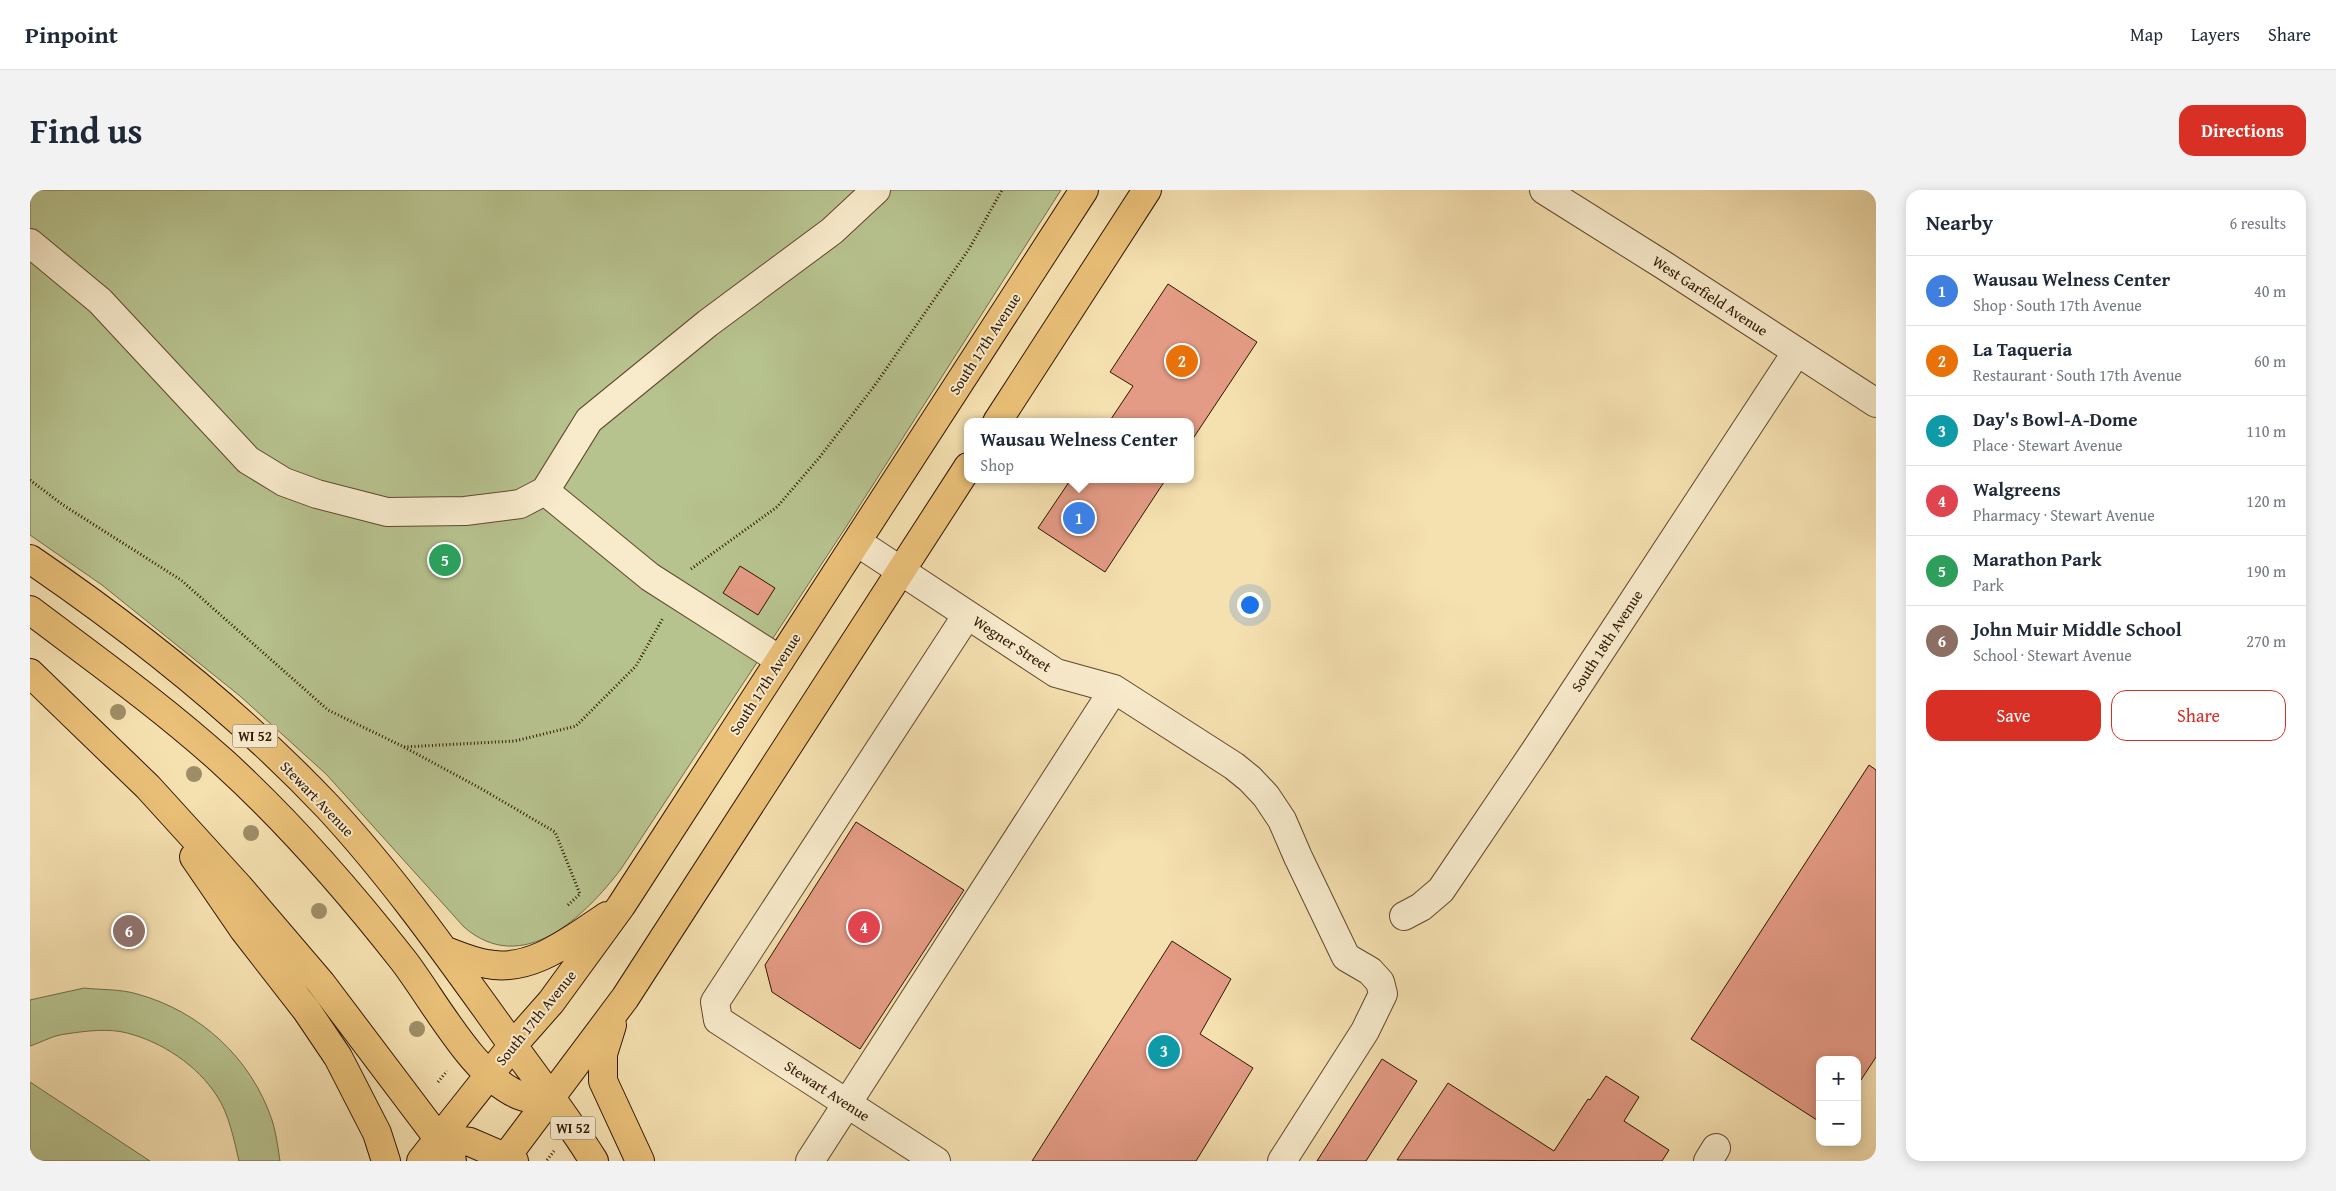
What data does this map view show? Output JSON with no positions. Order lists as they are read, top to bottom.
{
  "streets": {
    "main road": ["South 17th Avenue", "WI 52", "Stewart Avenue"],
    "street": ["West Garfield Avenue", "South 18th Avenue", "Wegner Street"]
  },
  "crossings": [
    ["West Garfield Avenue", "South 18th Avenue"],
    ["South 17th Avenue", "Wegner Street"],
    ["South 17th Avenue", "WI 52"],
    ["South 17th Avenue", "Stewart Avenue"],
    ["Wegner Street", "Stewart Avenue"],
    ["WI 52", "Stewart Avenue"]
  ],
  "page": {
    "header": "Pinpoint",
    "nav": ["Map", "Layers", "Share"],
    "title": "Find us",
    "buttons": [
      "Directions",
      ["Save", "Share"]
    ],
    "heading": ["Nearby", "6 results"],
    "list": [
      {
        "mark": "1",
        "name": "Wausau Welness Center",
        "note": "Shop · South 17th Avenue",
        "value": "40 m"
      },
      {
        "mark": "2",
        "name": "La Taqueria",
        "note": "Restaurant · South 17th Avenue",
        "value": "60 m"
      },
      {
        "mark": "3",
        "name": "Day's Bowl-A-Dome",
        "note": "Place · Stewart Avenue",
        "value": "110 m"
      },
      {
        "mark": "4",
        "name": "Walgreens",
        "note": "Pharmacy · Stewart Avenue",
        "value": "120 m"
      },
      {
        "mark": "5",
        "name": "Marathon Park",
        "note": "Park",
        "value": "190 m"
      },
      {
        "mark": "6",
        "name": "John Muir Middle School",
        "note": "School · Stewart Avenue",
        "value": "270 m"
      }
    ],
    "pins": [
      "2",
      "1",
      "5",
      "4",
      "6",
      "3"
    ],
    "popup": ["Wausau Welness Center", "Shop"],
    "map_buttons": ["+", "−"]
  }
}
